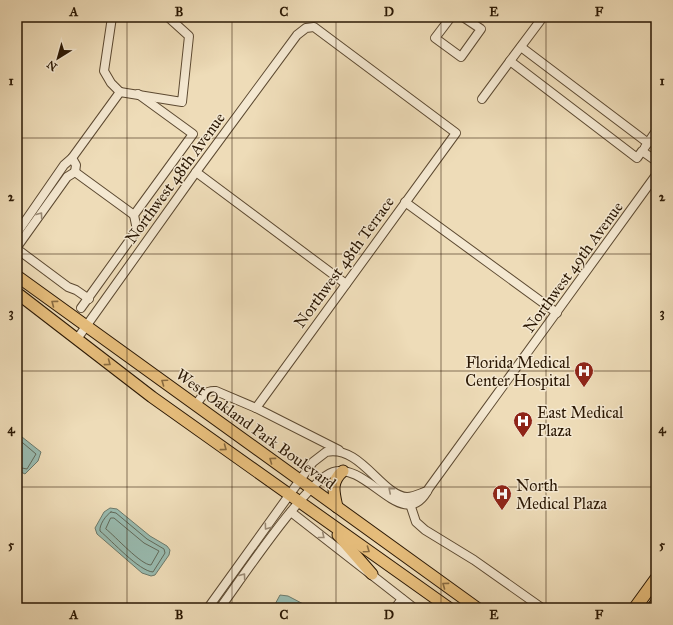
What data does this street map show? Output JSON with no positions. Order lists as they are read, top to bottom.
{
  "streets": {
    "main road": ["West Oakland Park Boulevard"],
    "street": ["Northwest 48th Avenue", "Northwest 48th Terrace", "Northwest 49th Avenue"]
  },
  "crossings": [
    ["Northwest 48th Avenue", "Northwest 48th Terrace"],
    ["Northwest 48th Avenue", "West Oakland Park Boulevard"]
  ],
  "places": {
    "hospital": ["Florida Medical Center Hospital", "East Medical Plaza", "North Medical Plaza"]
  },
  "north": "bottom left",
  "grid": {
    "columns": [
      "A",
      "B",
      "C",
      "D",
      "E",
      "F"
    ],
    "rows": [
      "1",
      "2",
      "3",
      "4",
      "5"
    ]
  }
}
